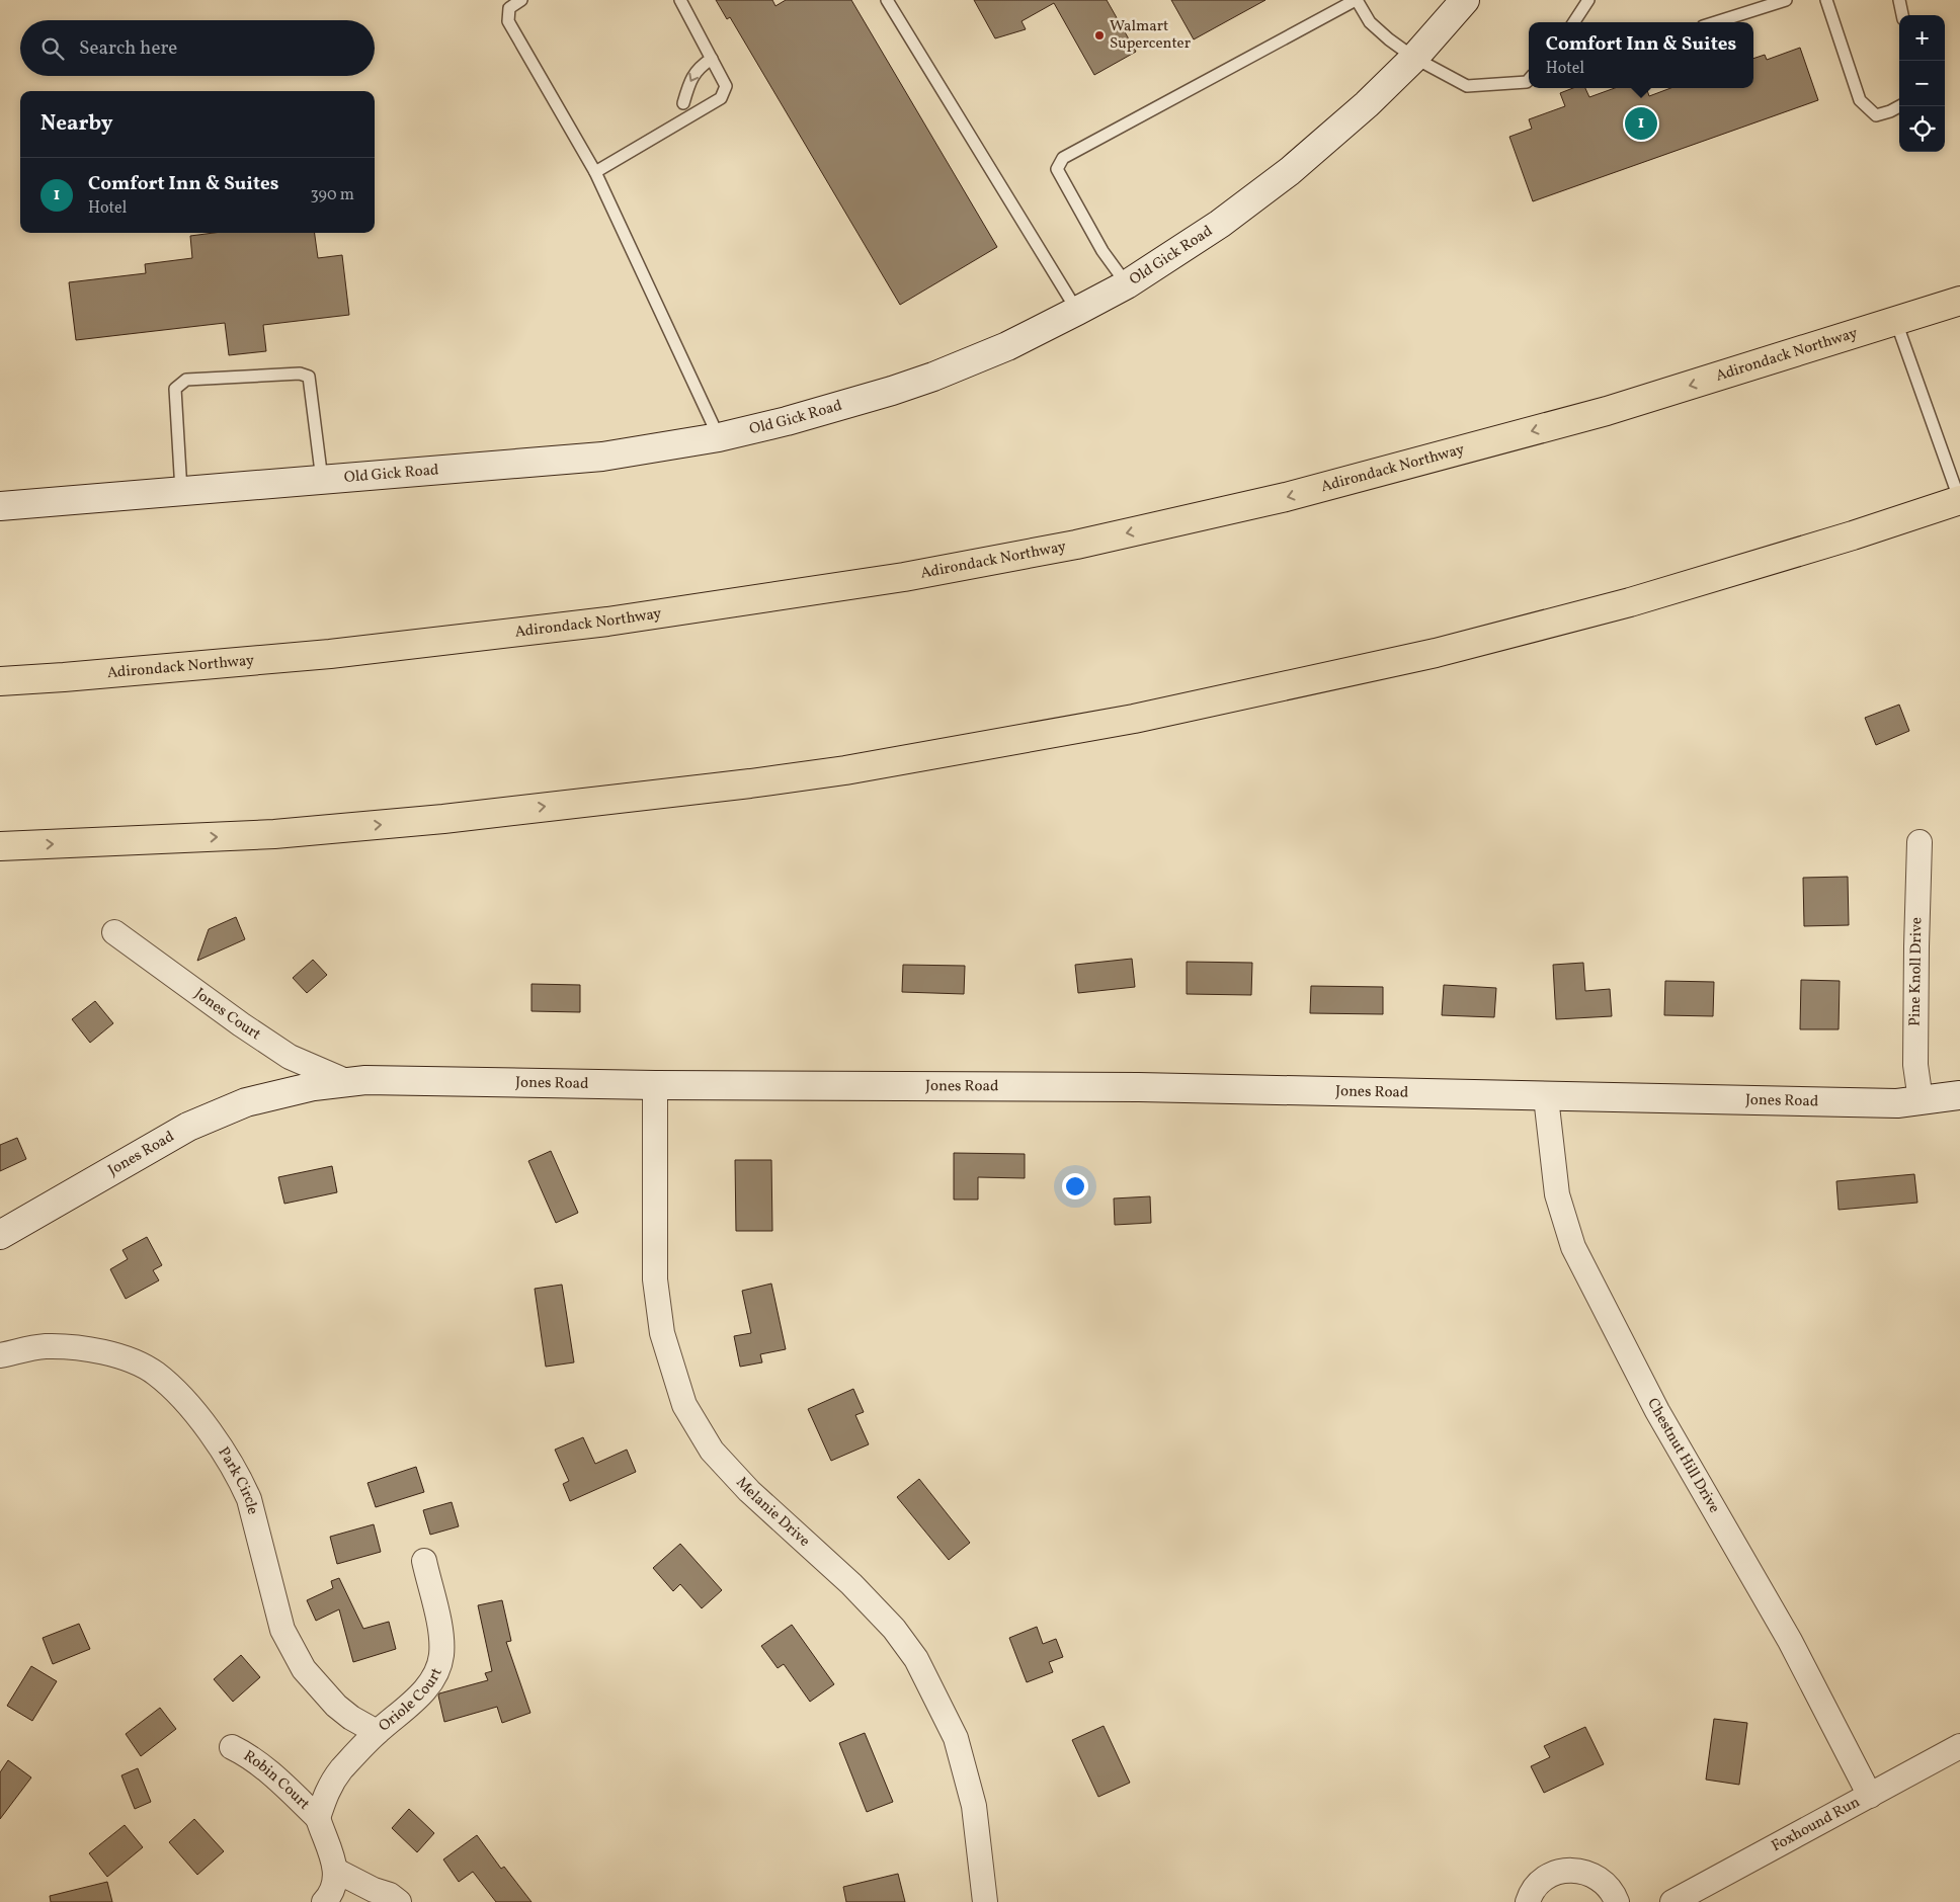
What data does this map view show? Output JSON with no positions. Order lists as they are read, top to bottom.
{
  "streets": {
    "highway": ["Adirondack Northway"],
    "street": [
      "Old Gick Road",
      "Pine Knoll Drive",
      "Jones Court",
      "Jones Road",
      "Chestnut Hill Drive",
      "Park Circle",
      "Melanie Drive",
      "Oriole Court",
      "Robin Court",
      "Foxhound Run"
    ]
  },
  "crossings": [
    ["Pine Knoll Drive", "Jones Road"],
    ["Jones Court", "Jones Road"],
    ["Jones Road", "Chestnut Hill Drive"],
    ["Jones Road", "Melanie Drive"],
    ["Chestnut Hill Drive", "Foxhound Run"],
    ["Park Circle", "Oriole Court"],
    ["Oriole Court", "Robin Court"]
  ],
  "places": ["Walmart Supercenter"],
  "page": {
    "map_buttons": ["+", "−"],
    "search": "Search here",
    "popup": ["Comfort Inn & Suites", "Hotel"],
    "heading": "Nearby",
    "pins": "1",
    "list": [
      {
        "mark": "1",
        "name": "Comfort Inn & Suites",
        "note": "Hotel",
        "value": "390 m"
      }
    ]
  }
}
